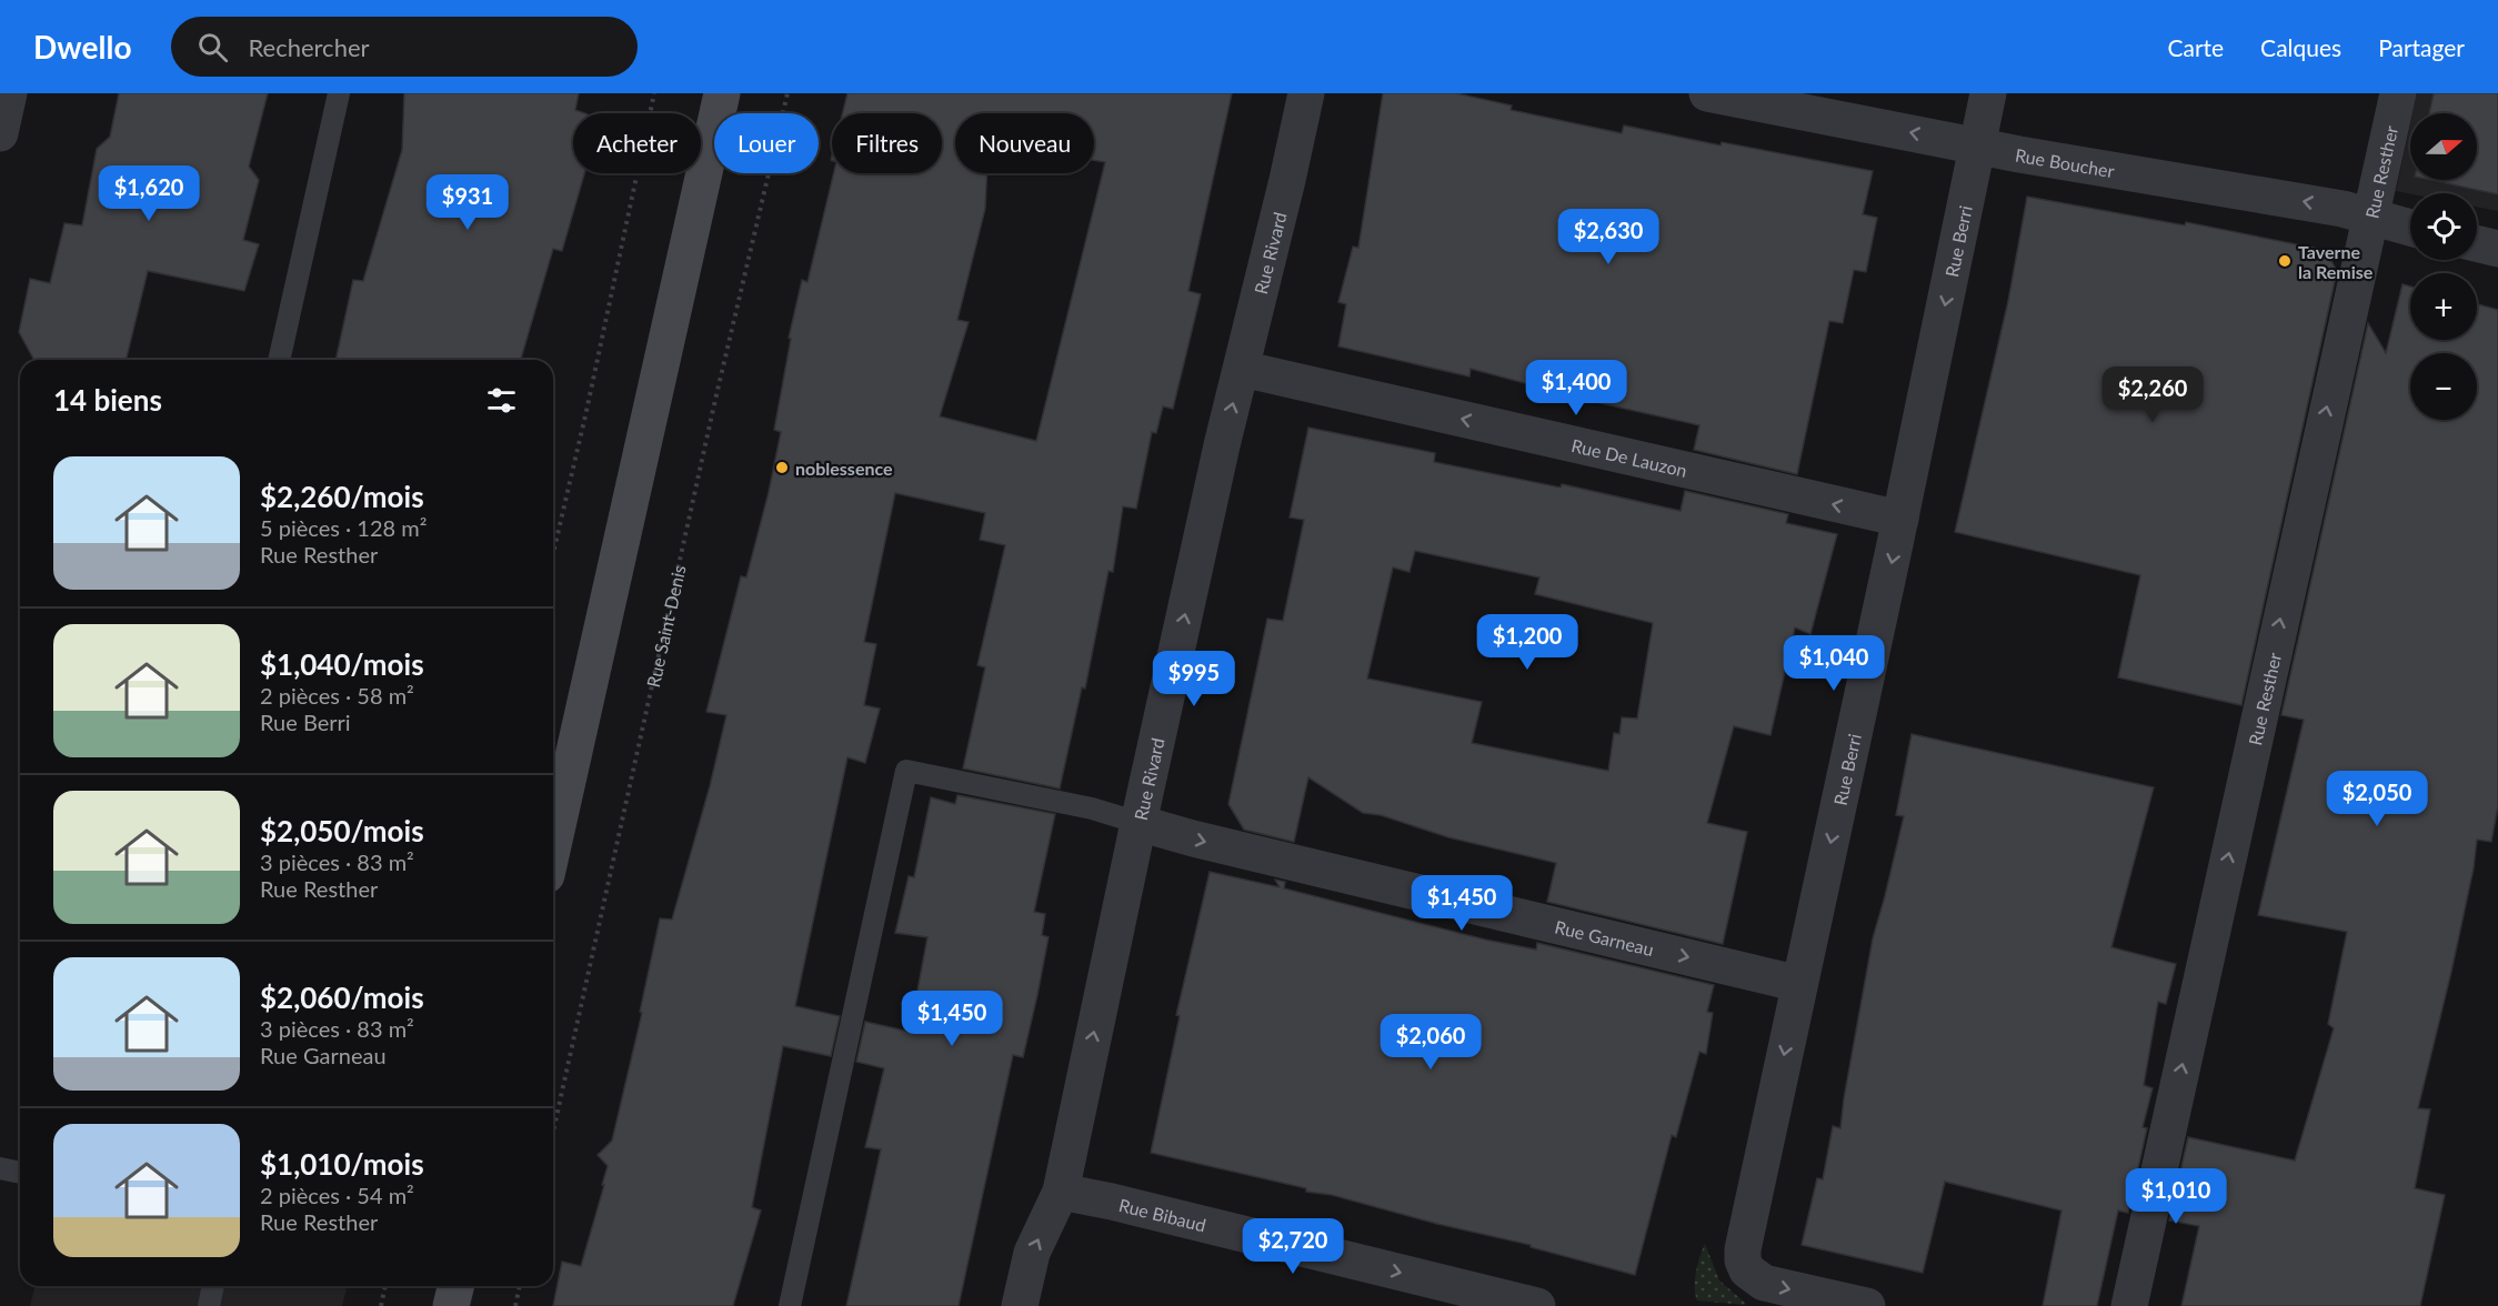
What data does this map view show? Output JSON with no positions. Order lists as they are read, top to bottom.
{
  "streets": {
    "street": [
      "Rue Boucher",
      "Rue Resther",
      "Rue Berri",
      "Rue Rivard",
      "Rue De Lauzon",
      "Rue Garneau",
      "Rue Bibaud"
    ],
    "path": ["Rue Saint-Denis"]
  },
  "crossings": [
    ["Rue Boucher", "Rue Resther"],
    ["Rue Boucher", "Rue Berri"],
    ["Rue Berri", "Rue De Lauzon"],
    ["Rue Berri", "Rue Garneau"],
    ["Rue Rivard", "Rue De Lauzon"],
    ["Rue Rivard", "Rue Garneau"],
    ["Rue Rivard", "Rue Bibaud"]
  ],
  "one_way": [
    "Rue Boucher",
    "Rue Resther",
    "Rue Berri",
    "Rue Rivard",
    "Rue De Lauzon",
    "Rue Garneau",
    "Rue Bibaud"
  ],
  "places": ["Taverne la Remise", "noblessence"],
  "north": "right",
  "page": {
    "header": "Dwello",
    "search": "Rechercher",
    "nav": ["Carte", "Calques", "Partager"],
    "map_buttons": ["+", "−"],
    "chip": [
      "Acheter",
      "Louer",
      "Filtres",
      "Nouveau"
    ],
    "price": [
      "$1,620",
      "$931",
      "$2,630",
      "$1,400",
      "$2,260",
      "$1,200",
      "$1,040",
      "$995",
      "$2,050",
      "$1,450",
      "$1,450",
      "$2,060",
      "$1,010",
      "$2,720"
    ],
    "heading": "14 biens",
    "list": [
      {
        "name": "$2,260/mois",
        "note": "5 pièces · 128 m² · Rue Resther"
      },
      {
        "name": "$1,040/mois",
        "note": "2 pièces · 58 m² · Rue Berri"
      },
      {
        "name": "$2,050/mois",
        "note": "3 pièces · 83 m² · Rue Resther"
      },
      {
        "name": "$2,060/mois",
        "note": "3 pièces · 83 m² · Rue Garneau"
      },
      {
        "name": "$1,010/mois",
        "note": "2 pièces · 54 m² · Rue Resther"
      }
    ]
  }
}
